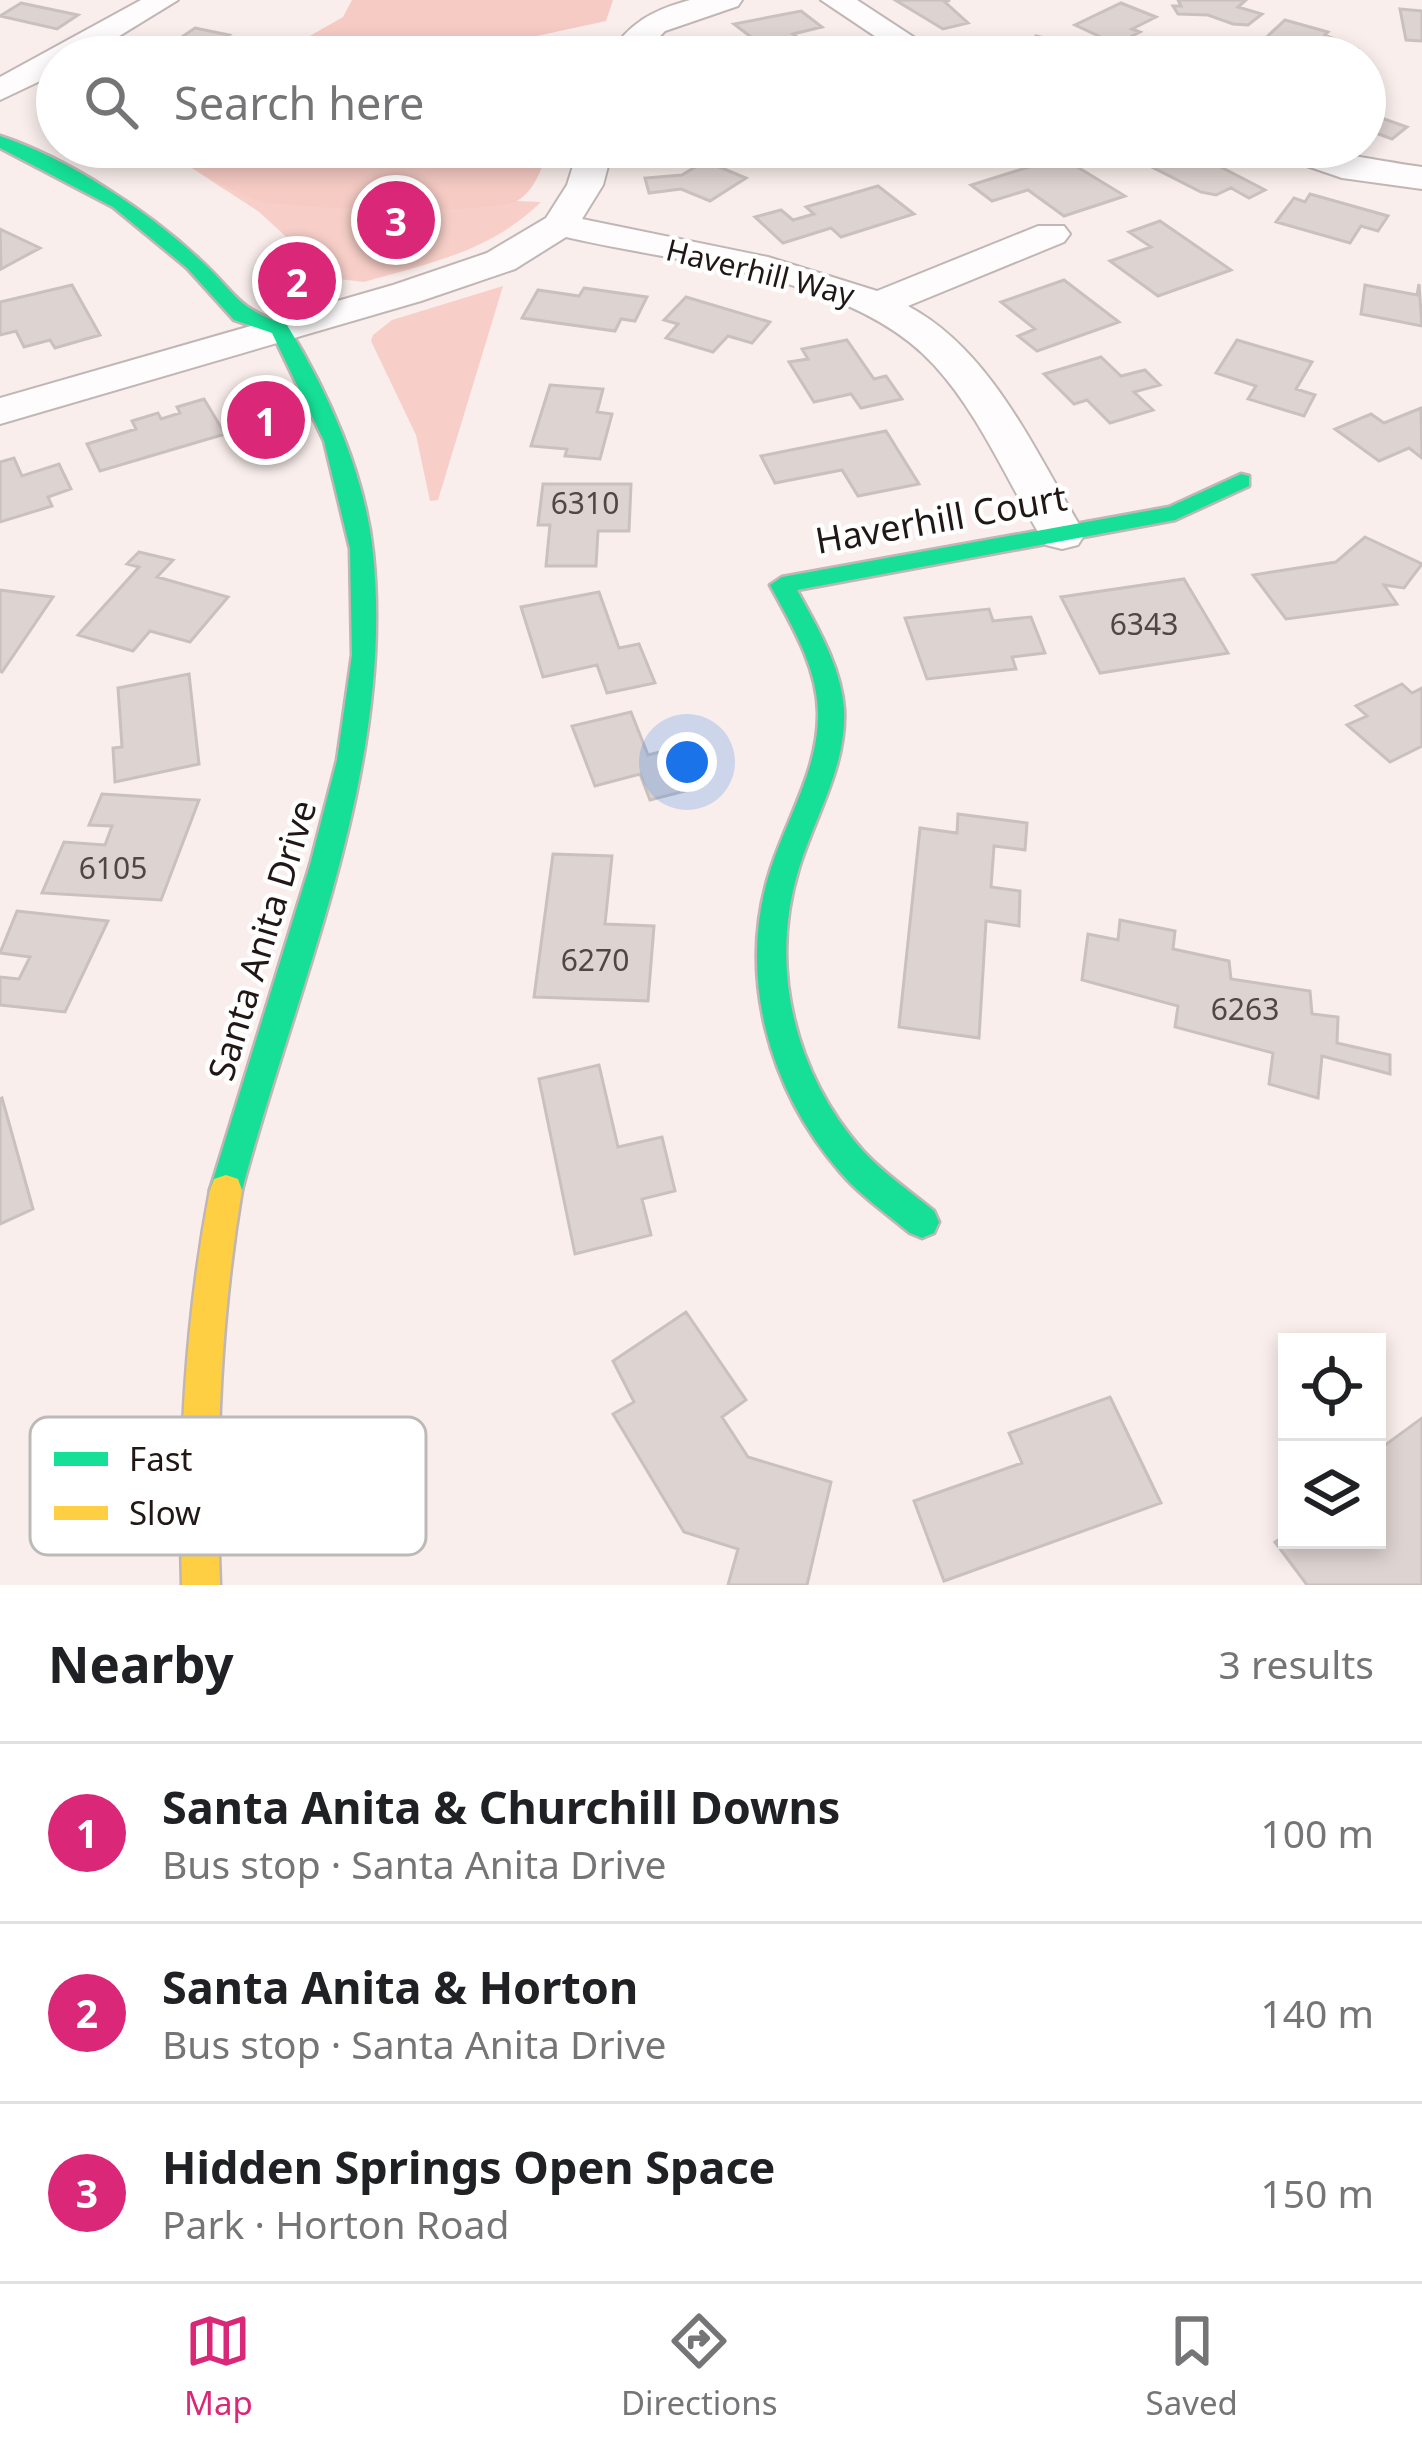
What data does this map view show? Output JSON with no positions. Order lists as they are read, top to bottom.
{
  "streets": {
    "main road": ["Haverhill Court", "Santa Anita Drive"],
    "street": ["Haverhill Way"]
  },
  "crossings": [
    ["Haverhill Way", "Haverhill Court"]
  ],
  "house_numbers": [
    "6310",
    "6343",
    "6105",
    "6270",
    "6263"
  ],
  "legend": ["Fast", "Slow"],
  "page": {
    "search": "Search here",
    "pins": ["3", "2", "1"],
    "heading": ["Nearby", "3 results"],
    "list": [
      {
        "mark": "1",
        "name": "Santa Anita & Churchill Downs",
        "note": "Bus stop · Santa Anita Drive",
        "value": "100 m"
      },
      {
        "mark": "2",
        "name": "Santa Anita & Horton",
        "note": "Bus stop · Santa Anita Drive",
        "value": "140 m"
      },
      {
        "mark": "3",
        "name": "Hidden Springs Open Space",
        "note": "Park · Horton Road",
        "value": "150 m"
      }
    ],
    "nav": ["Map", "Directions", "Saved"]
  }
}
